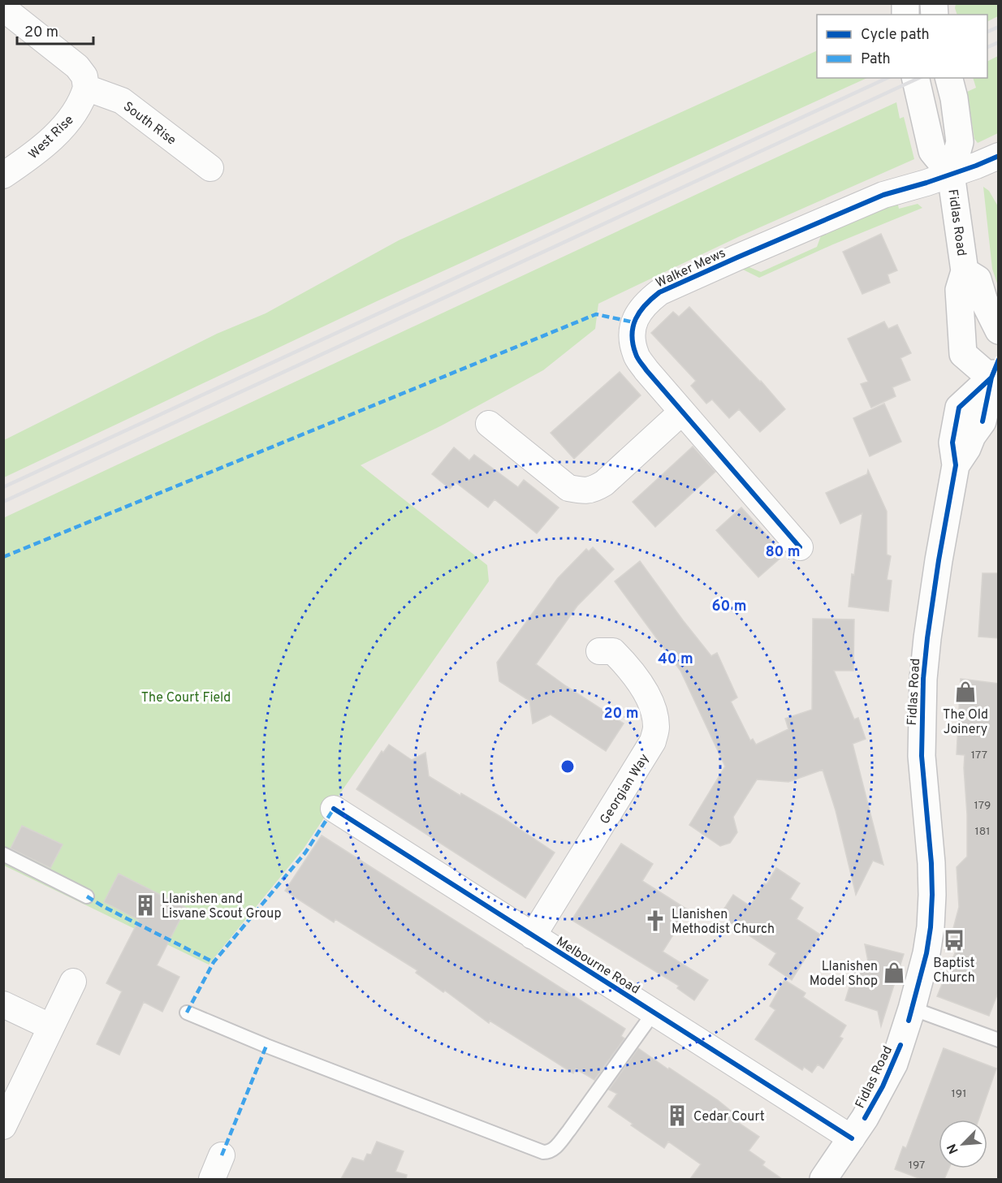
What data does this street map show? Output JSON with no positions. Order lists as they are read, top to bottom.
{
  "streets": {
    "street": [
      "South Rise",
      "West Rise",
      "Fidlas Road",
      "Walker Mews",
      "Georgian Way",
      "Melbourne Road"
    ]
  },
  "crossings": [
    ["South Rise", "West Rise"],
    ["Fidlas Road", "Walker Mews"],
    ["Fidlas Road", "Melbourne Road"],
    ["Georgian Way", "Melbourne Road"]
  ],
  "parks": ["The Court Field"],
  "places": {
    "shop": ["The Old Joinery", "Llanishen Model Shop"],
    "building": ["Llanishen and Lisvane Scout Group", "Cedar Court"],
    "church": ["Llanishen Methodist Church"],
    "bus stop": ["Baptist Church"]
  },
  "house_numbers": [
    "177",
    "179",
    "181",
    "191",
    "197"
  ],
  "legend": ["Cycle path", "Path"],
  "scale_bar": "20 m",
  "north": "bottom left",
  "rings": [
    "80 m",
    "60 m",
    "40 m",
    "20 m"
  ]
}
